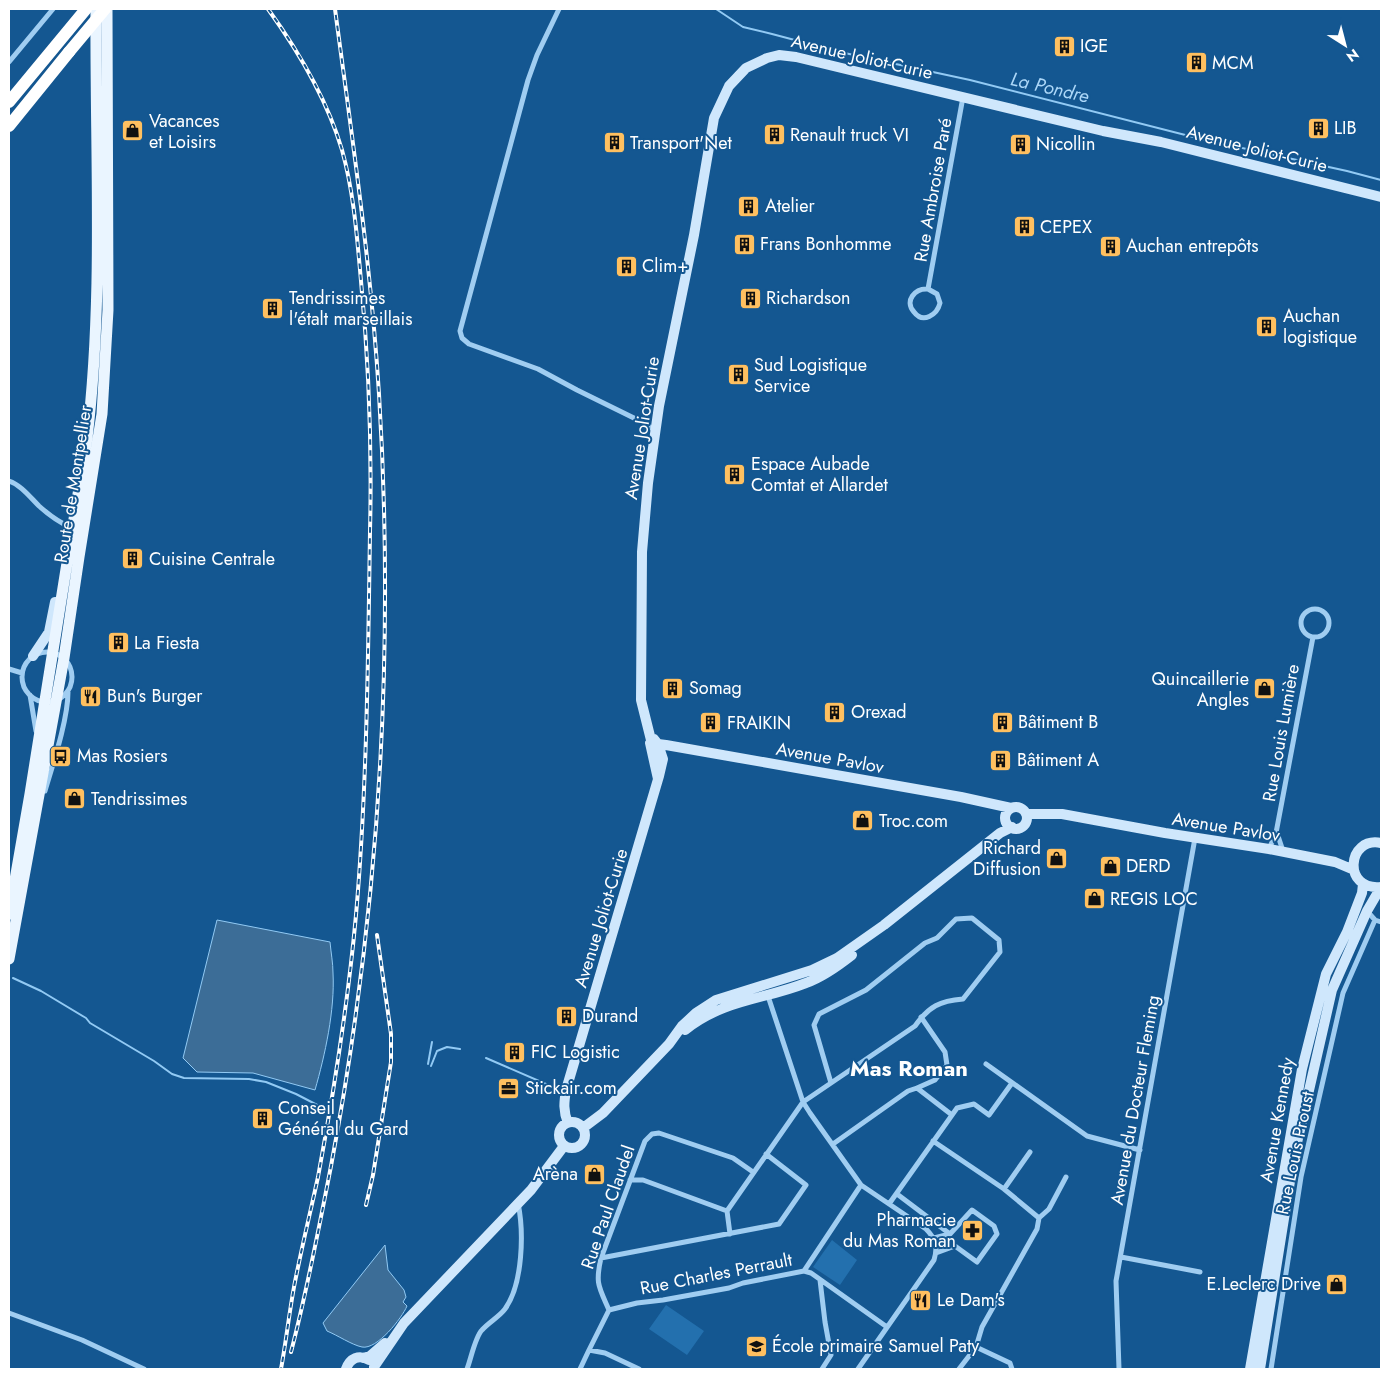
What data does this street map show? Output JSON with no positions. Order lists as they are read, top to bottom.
{
  "streets": {
    "main road": ["Route de Montpellier"],
    "street": [
      "Avenue Joliot-Curie",
      "Rue Ambroise Paré",
      "Rue Louis Lumière",
      "Avenue Pavlov",
      "Avenue du Docteur Fleming",
      "Avenue Kennedy",
      "Rue Louis Proust",
      "Rue Paul Claudel",
      "Rue Charles Perrault"
    ]
  },
  "crossings": [
    ["Avenue Joliot-Curie", "Rue Ambroise Paré"],
    ["Avenue Joliot-Curie", "Avenue Pavlov"],
    ["Rue Louis Lumière", "Avenue Pavlov"],
    ["Avenue Pavlov", "Avenue du Docteur Fleming"],
    ["Rue Paul Claudel", "Rue Charles Perrault"]
  ],
  "districts": ["Mas Roman"],
  "water": ["La Pondre"],
  "places": {
    "building": [
      "IGE",
      "MCM",
      "LIB",
      "Renault truck VI",
      "Transport'Net",
      "Nicollin",
      "Atelier",
      "CEPEX",
      "Frans Bonhomme",
      "Auchan entrepôts",
      "Clim+",
      "Richardson",
      "Tendrissimes l'étalt marseillais",
      "Auchan logistique",
      "Sud Logistique Service",
      "Espace Aubade Comtat et Allardet",
      "Cuisine Centrale",
      "La Fiesta",
      "Somag",
      "Orexad",
      "Bâtiment B",
      "FRAIKIN",
      "Bâtiment A",
      "Durand",
      "FIC Logistic",
      "Conseil Général du Gard"
    ],
    "shop": [
      "Vacances et Loisirs",
      "Quincaillerie Angles",
      "Tendrissimes",
      "Troc.com",
      "Richard Diffusion",
      "DERD",
      "REGIS LOC",
      "Arèna",
      "E.Leclerc Drive"
    ],
    "restaurant": ["Bun's Burger", "Le Dam's"],
    "bus stop": ["Mas Rosiers"],
    "office": ["Stickair.com"],
    "pharmacy": ["Pharmacie du Mas Roman"],
    "school or university": ["École primaire Samuel Paty"]
  },
  "north": "bottom right"
}
